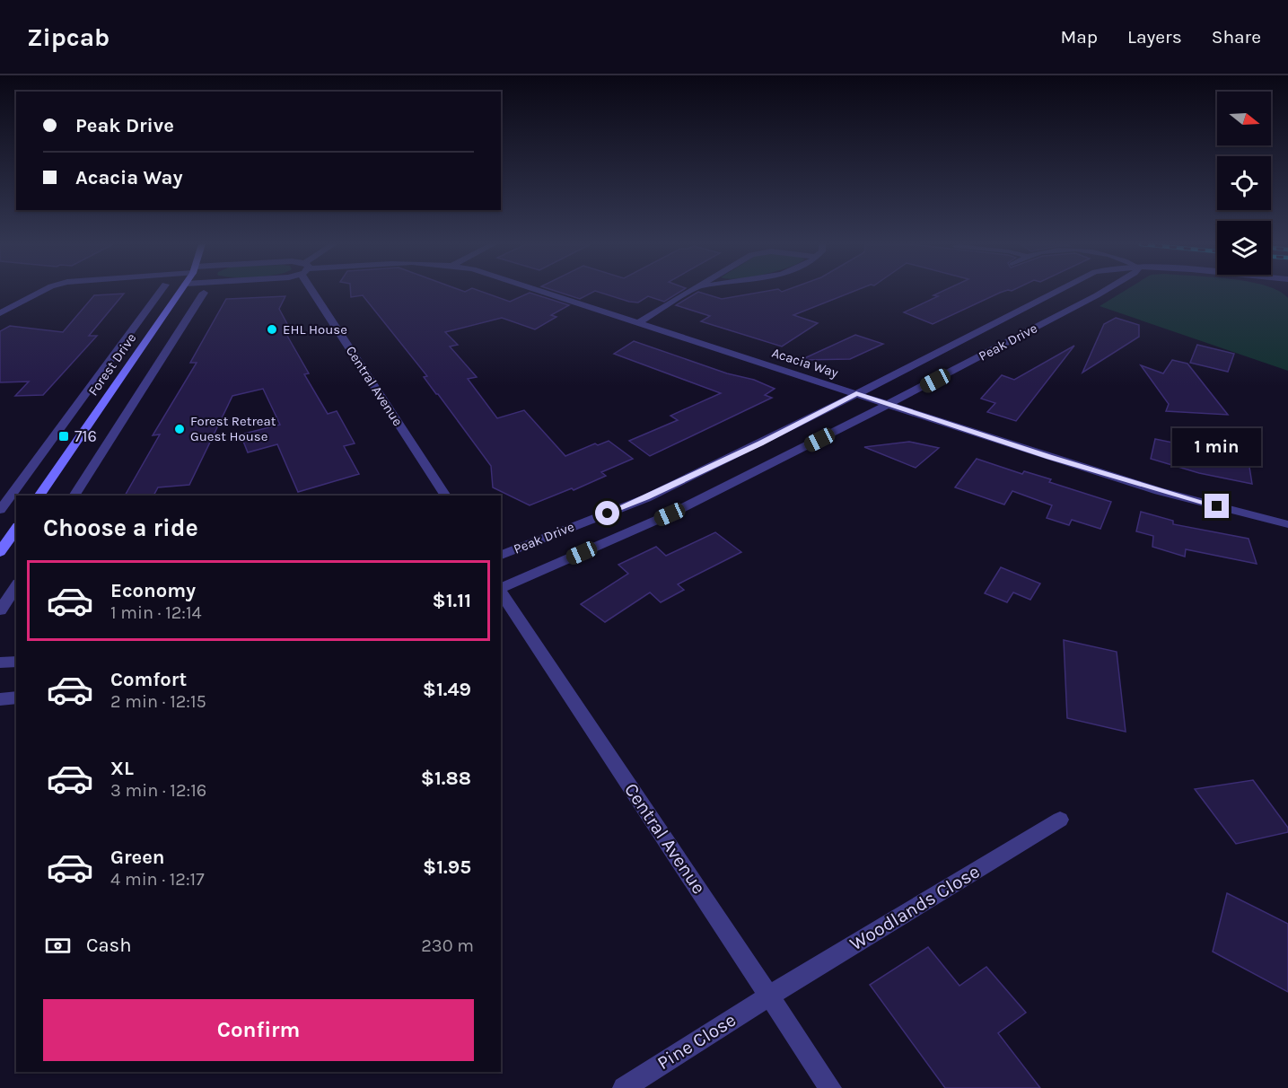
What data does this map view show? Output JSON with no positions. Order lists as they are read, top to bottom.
{
  "streets": {
    "main road": ["Forest Drive"],
    "street": [
      "Peak Drive",
      "Acacia Way",
      "Central Avenue",
      "Woodlands Close",
      "Pine Close"
    ]
  },
  "crossings": [
    ["Peak Drive", "Acacia Way"],
    ["Central Avenue", "Woodlands Close"],
    ["Central Avenue", "Pine Close"],
    ["Woodlands Close", "Pine Close"]
  ],
  "places": {
    "other": ["EHL House", "Forest Retreat Guest House"],
    "transit": ["716"]
  },
  "north": "right",
  "page": {
    "header": "Zipcab",
    "nav": ["Map", "Layers", "Share"],
    "banner": ["Peak Drive", "Acacia Way"],
    "bubble": "1 min",
    "heading": "Choose a ride",
    "list": [
      {
        "name": "Economy",
        "note": "1 min · 12:14",
        "value": "$1.11"
      },
      {
        "name": "Comfort",
        "note": "2 min · 12:15",
        "value": "$1.49"
      },
      {
        "name": "XL",
        "note": "3 min · 12:16",
        "value": "$1.88"
      },
      {
        "name": "Green",
        "note": "4 min · 12:17",
        "value": "$1.95"
      }
    ],
    "pay": ["Cash", "230 m"],
    "buttons": "Confirm"
  }
}
